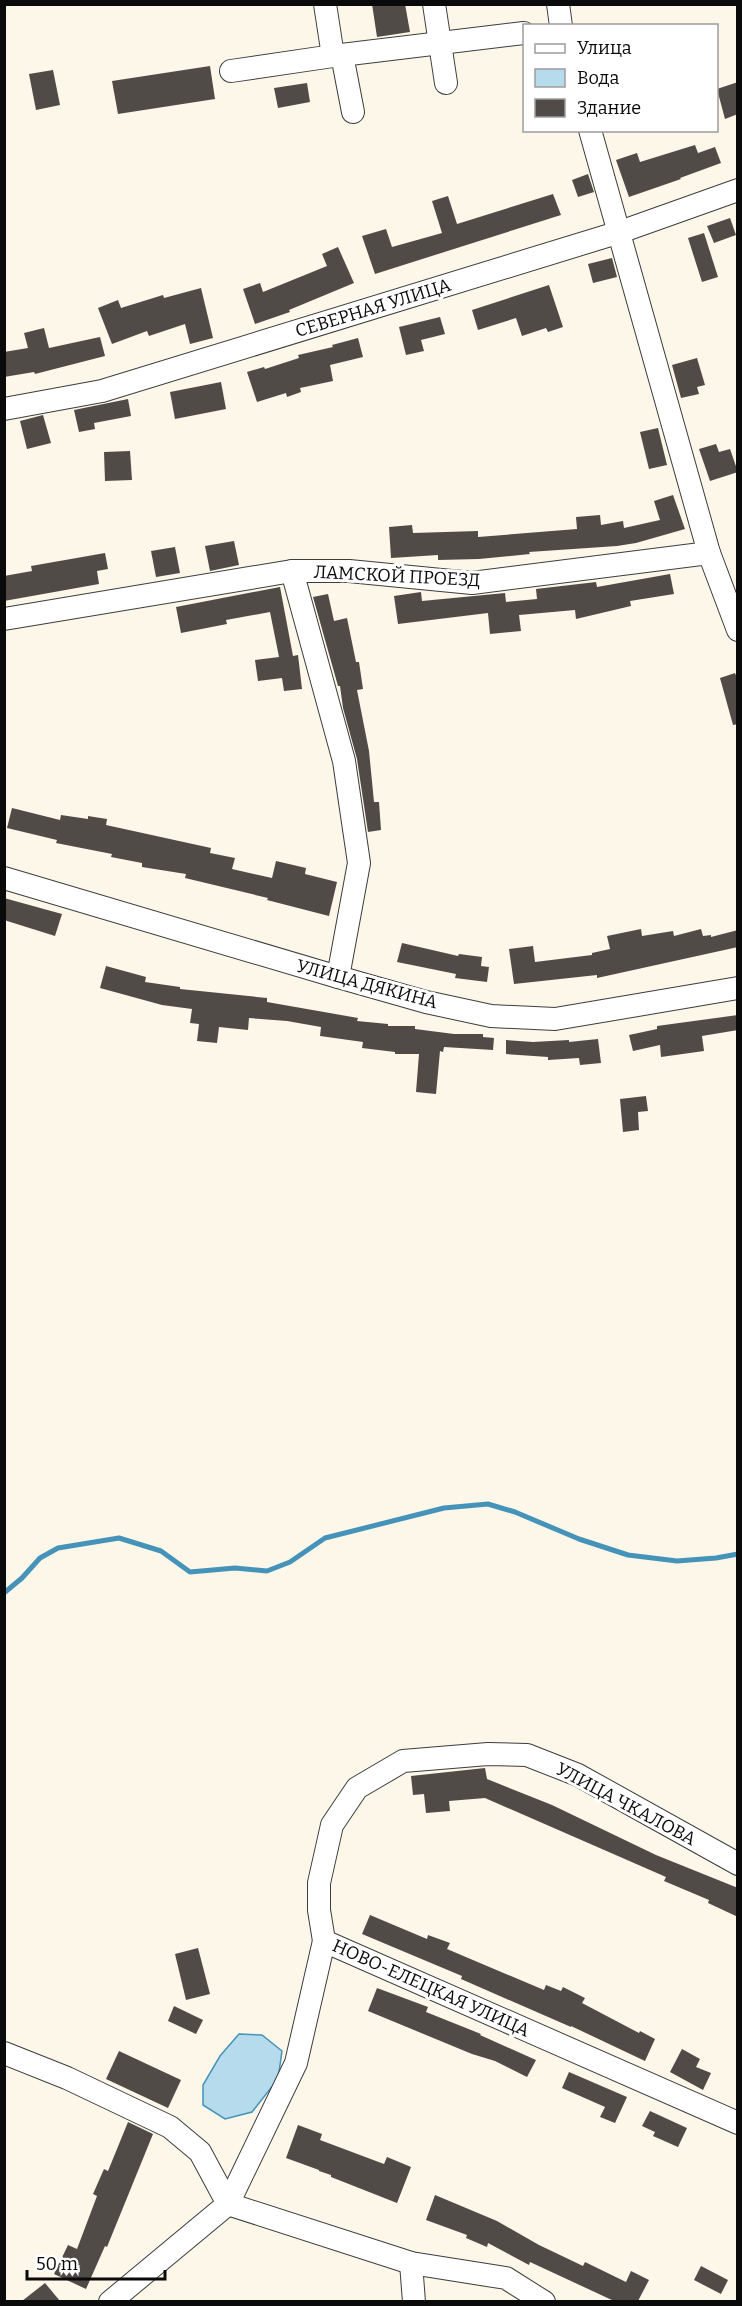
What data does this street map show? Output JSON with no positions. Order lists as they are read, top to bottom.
{
  "streets": {
    "street": [
      "СЕВЕРНАЯ УЛИЦА",
      "ЛАМСКОЙ ПРОЕЗД",
      "УЛИЦА ДЯКИНА",
      "УЛИЦА ЧКАЛОВА",
      "НОВО-ЕЛЕЦКАЯ УЛИЦА"
    ]
  },
  "crossings": [
    ["УЛИЦА ЧКАЛОВА", "НОВО-ЕЛЕЦКАЯ УЛИЦА"]
  ],
  "legend": ["Улица", "Вода", "Здание"],
  "scale_bar": "50 m"
}
